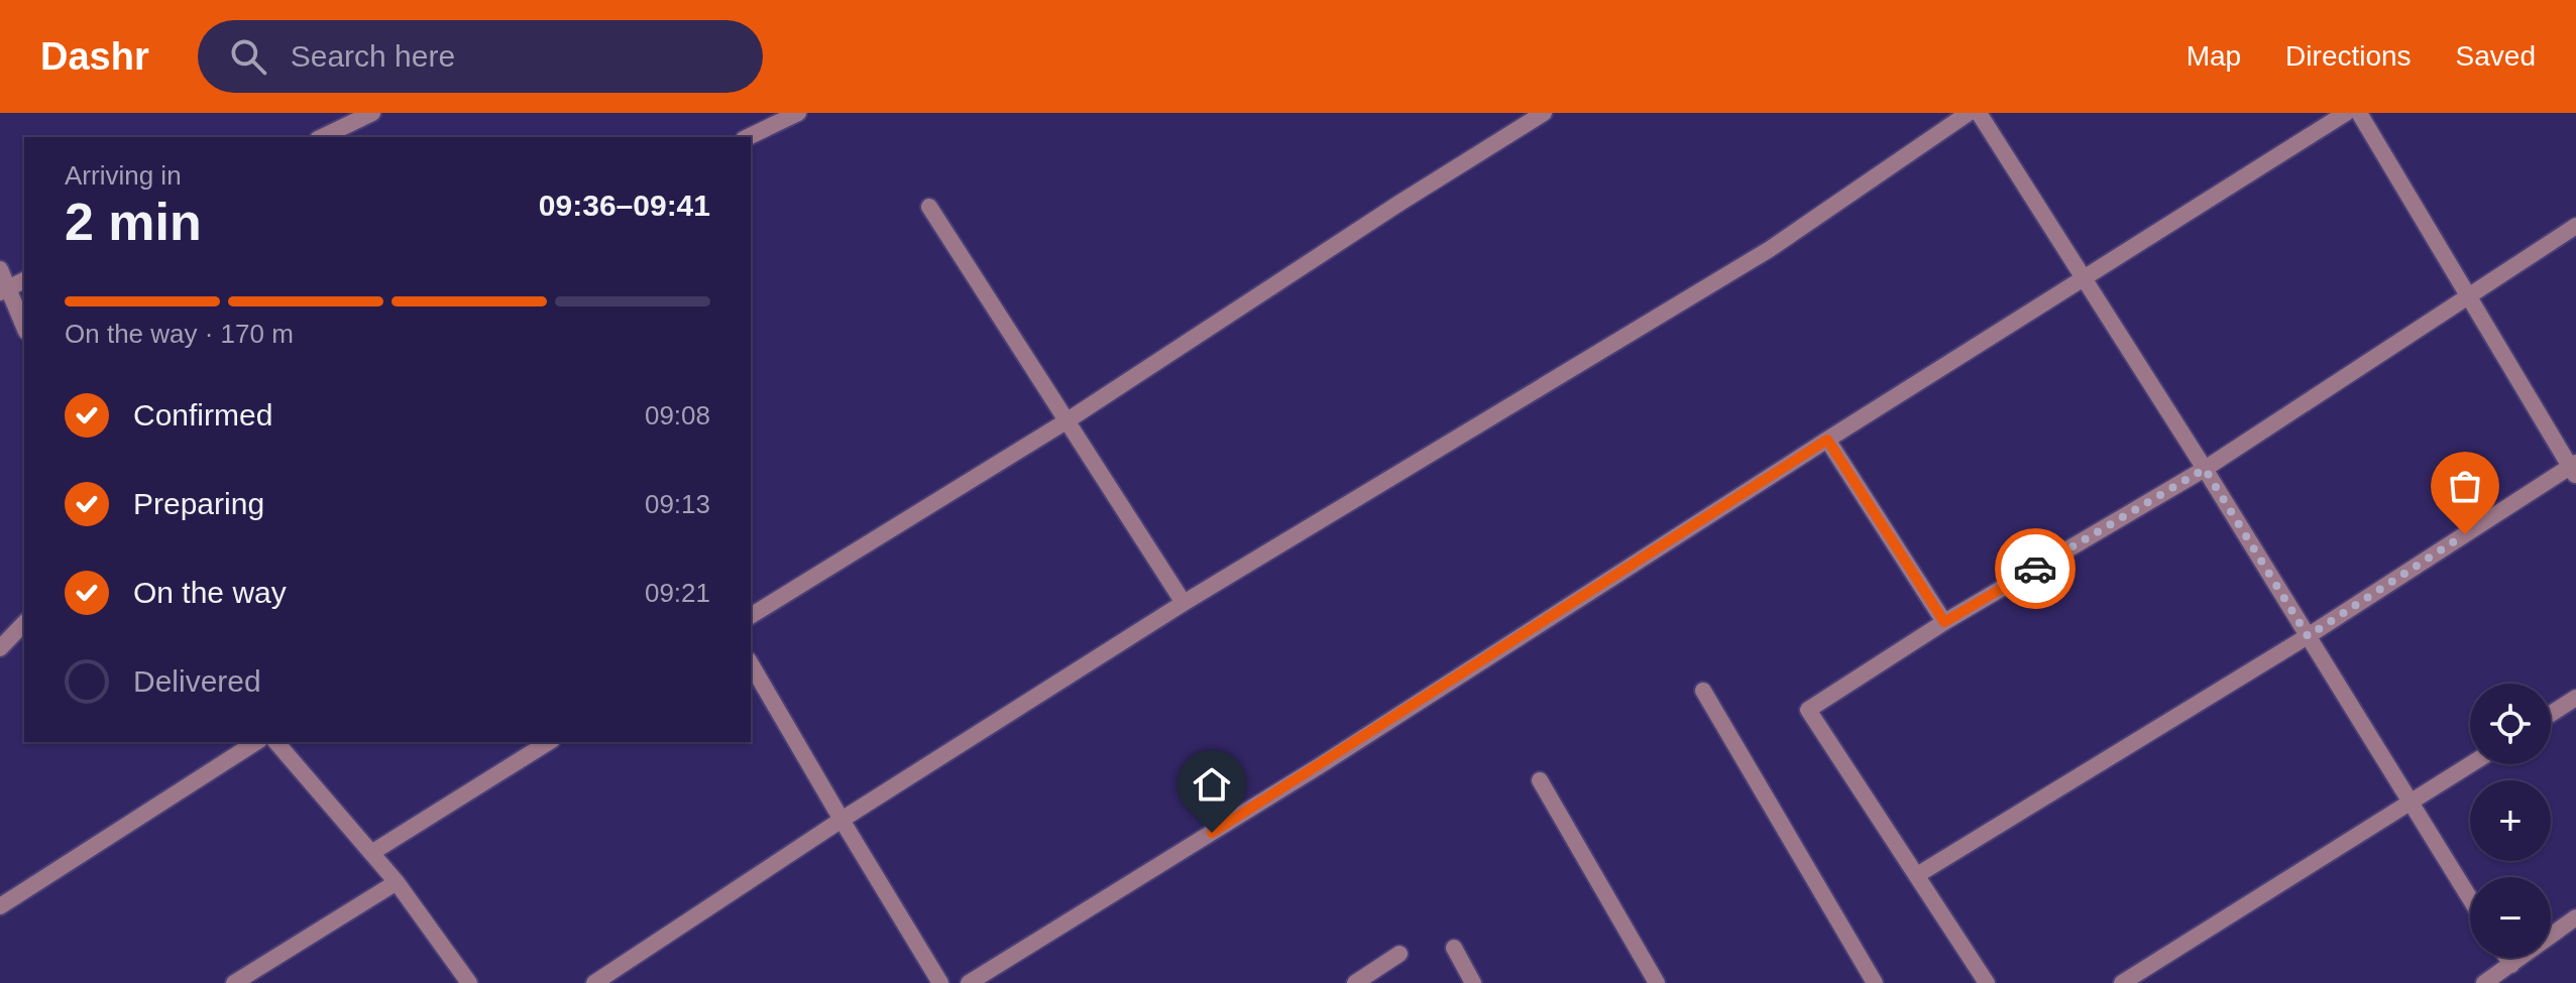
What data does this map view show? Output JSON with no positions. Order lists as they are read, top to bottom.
{
  "page": {
    "header": "Dashr",
    "search": "Search here",
    "nav": ["Map", "Directions", "Saved"],
    "heading": ["2 min", "Arriving in", "09:36–09:41"],
    "bar": "On the way · 170 m",
    "list": [
      ["Confirmed", "09:08"],
      ["Preparing", "09:13"],
      ["On the way", "09:21"],
      "Delivered"
    ],
    "map_buttons": ["+", "−"]
  }
}
